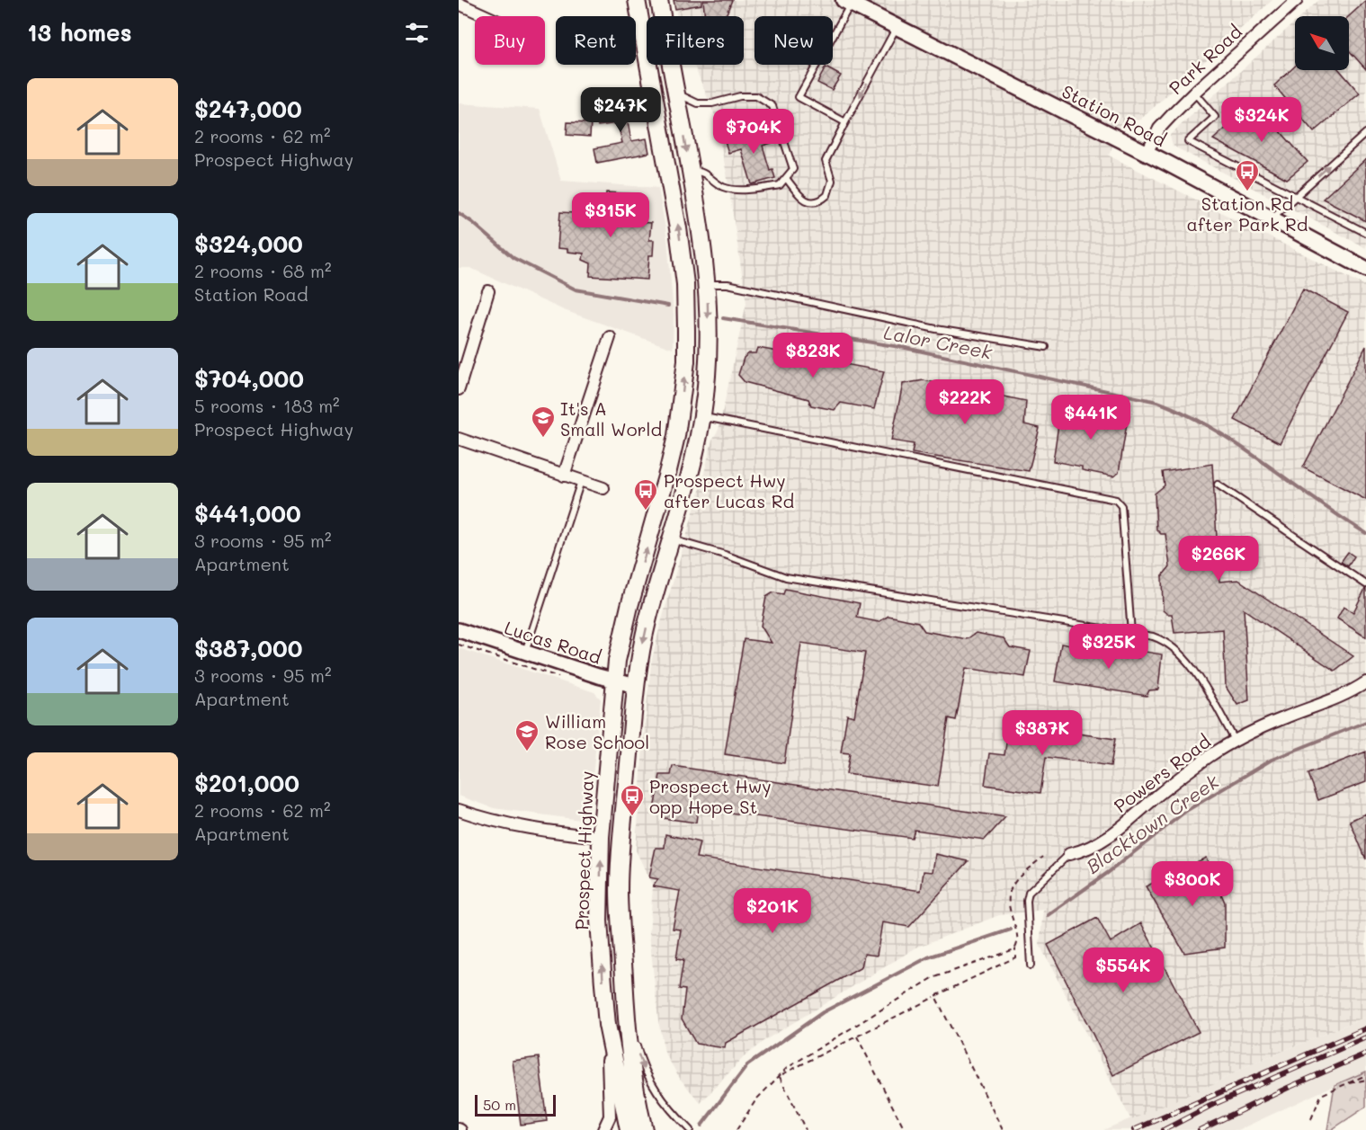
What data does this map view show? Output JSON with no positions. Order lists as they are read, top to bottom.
{
  "streets": {
    "main road": ["Station Road", "Prospect Highway"],
    "street": ["Park Road", "Lucas Road", "Powers Road"]
  },
  "crossings": [
    ["Park Road", "Station Road"],
    ["Lucas Road", "Prospect Highway"]
  ],
  "water": ["Lalor Creek", "Blacktown Creek"],
  "places": {
    "bus stop": ["Station Rd after Park Rd", "Prospect Hwy after Lucas Rd", "Prospect Hwy opp Hope St"],
    "school or university": ["It's A Small World", "William Rose School"]
  },
  "scale_bar": "50 m",
  "north": "top left",
  "page": {
    "heading": "13 homes",
    "chip": [
      "Buy",
      "Rent",
      "Filters",
      "New"
    ],
    "list": [
      {
        "name": "$247,000",
        "note": "2 rooms · 62 m² · Prospect Highway"
      },
      {
        "name": "$324,000",
        "note": "2 rooms · 68 m² · Station Road"
      },
      {
        "name": "$704,000",
        "note": "5 rooms · 183 m² · Prospect Highway"
      },
      {
        "name": "$441,000",
        "note": "3 rooms · 95 m² · Apartment"
      },
      {
        "name": "$387,000",
        "note": "3 rooms · 95 m² · Apartment"
      },
      {
        "name": "$201,000",
        "note": "2 rooms · 62 m² · Apartment"
      }
    ],
    "price": [
      "$247K",
      "$324K",
      "$704K",
      "$315K",
      "$823K",
      "$222K",
      "$441K",
      "$266K",
      "$325K",
      "$387K",
      "$300K",
      "$201K",
      "$554K"
    ],
    "scale": "50 m"
  }
}
